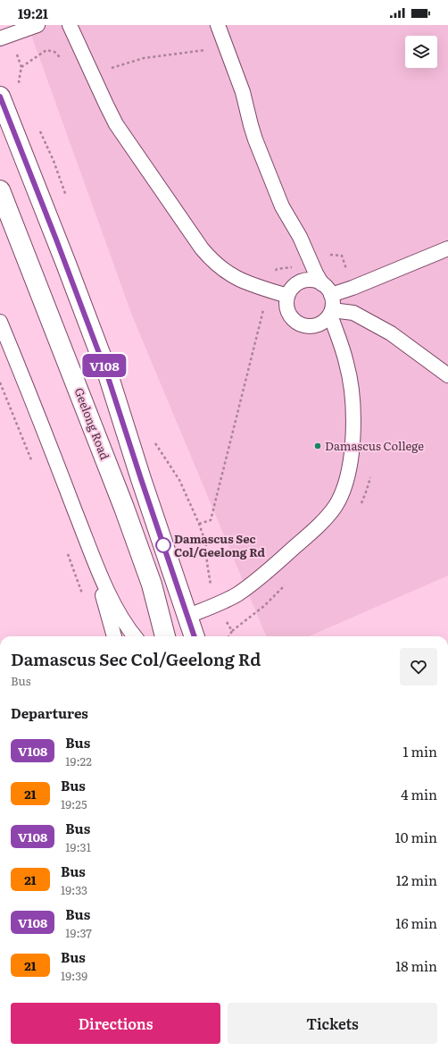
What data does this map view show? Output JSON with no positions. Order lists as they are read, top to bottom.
{
  "streets": {
    "main road": ["Geelong Road"]
  },
  "places": ["Damascus College", "Damascus Sec Col/Geelong Rd"],
  "lines": ["bus line V108"],
  "page": {
    "status": "19:21",
    "on_map": "V108",
    "heading": [
      ["Damascus Sec Col/Geelong Rd", "Bus"],
      "Departures"
    ],
    "list": [
      {
        "mark": "V108",
        "name": "Bus",
        "note": "19:22",
        "value": "1 min"
      },
      {
        "mark": "21",
        "name": "Bus",
        "note": "19:25",
        "value": "4 min"
      },
      {
        "mark": "V108",
        "name": "Bus",
        "note": "19:31",
        "value": "10 min"
      },
      {
        "mark": "21",
        "name": "Bus",
        "note": "19:33",
        "value": "12 min"
      },
      {
        "mark": "V108",
        "name": "Bus",
        "note": "19:37",
        "value": "16 min"
      },
      {
        "mark": "21",
        "name": "Bus",
        "note": "19:39",
        "value": "18 min"
      }
    ],
    "buttons": ["Directions", "Tickets"]
  }
}
